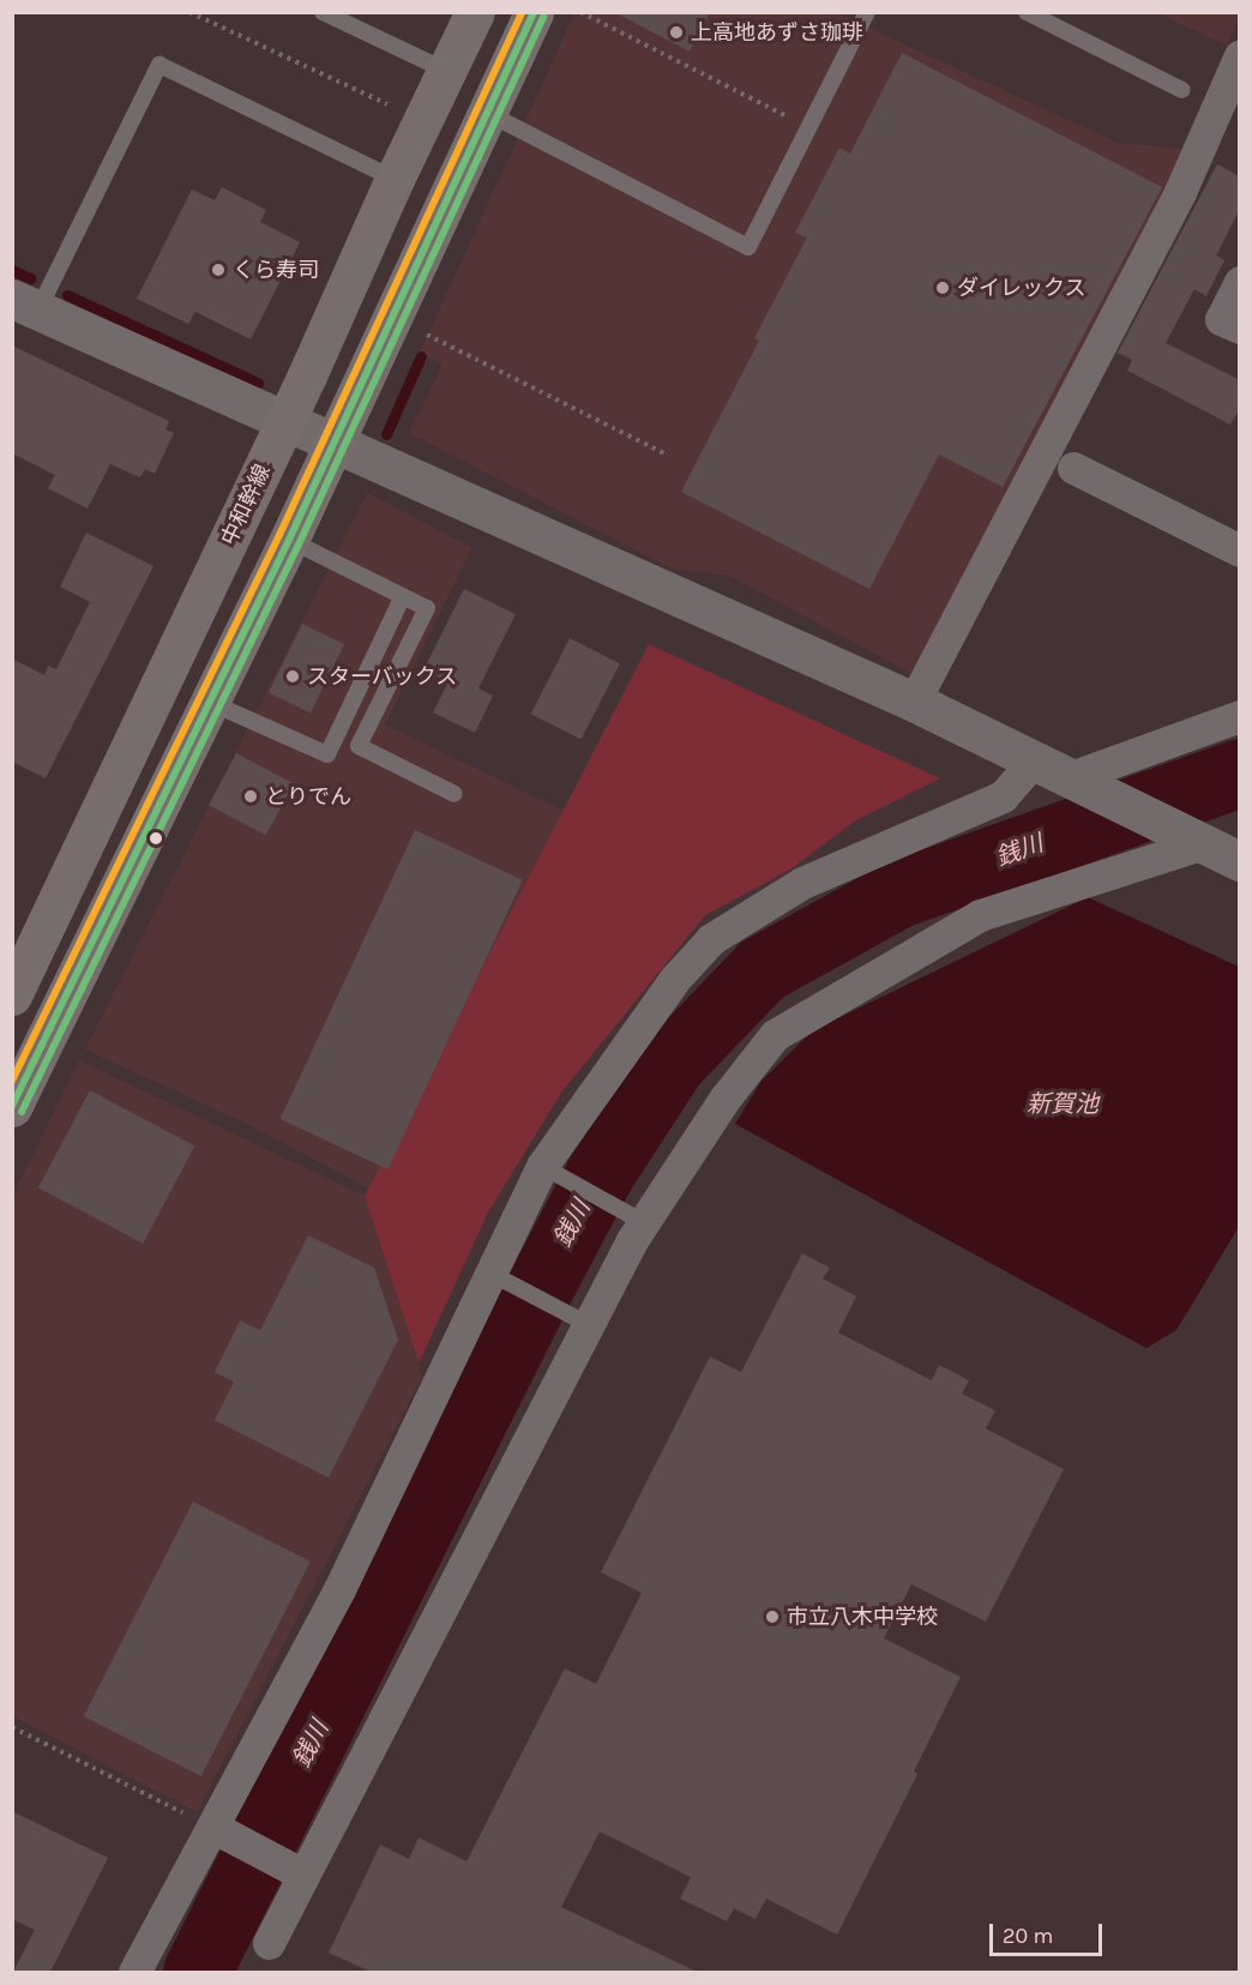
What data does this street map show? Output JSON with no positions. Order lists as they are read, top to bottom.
{
  "streets": {
    "main road": ["中和幹線"]
  },
  "water": ["銭川", "新賀池"],
  "places": [
    "上高地あずさ珈琲",
    "くら寿司",
    "ダイレックス",
    "スターバックス",
    "とりでん",
    "市立八木中学校"
  ],
  "scale_bar": "20 m"
}
